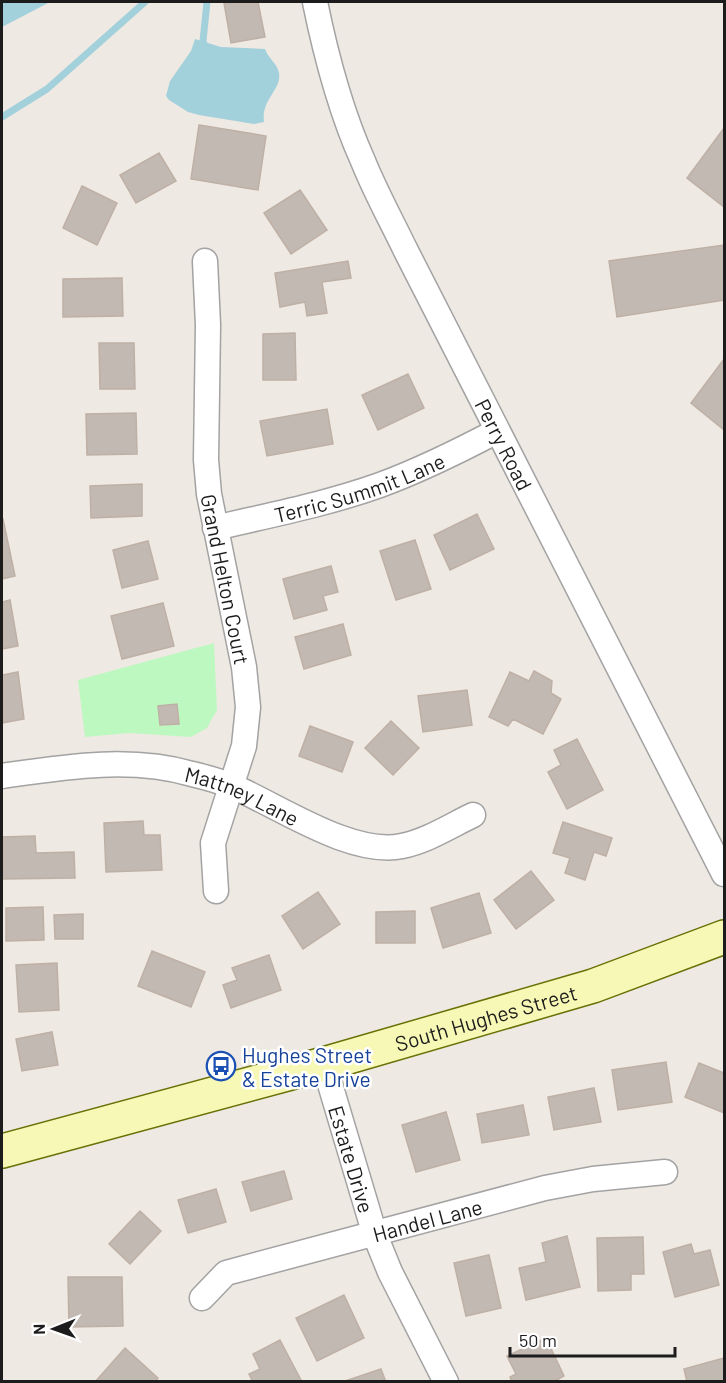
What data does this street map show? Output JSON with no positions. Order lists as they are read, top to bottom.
{
  "streets": {
    "street": [
      "Perry Road",
      "Terric Summit Lane",
      "Grand Helton Court",
      "Mattney Lane",
      "South Hughes Street",
      "Estate Drive",
      "Handel Lane"
    ]
  },
  "crossings": [
    ["Perry Road", "Terric Summit Lane"],
    ["Terric Summit Lane", "Grand Helton Court"],
    ["Grand Helton Court", "Mattney Lane"],
    ["South Hughes Street", "Estate Drive"],
    ["Estate Drive", "Handel Lane"]
  ],
  "places": {
    "bus stop": ["Hughes Street & Estate Drive"]
  },
  "scale_bar": "50 m",
  "north": "left"
}
